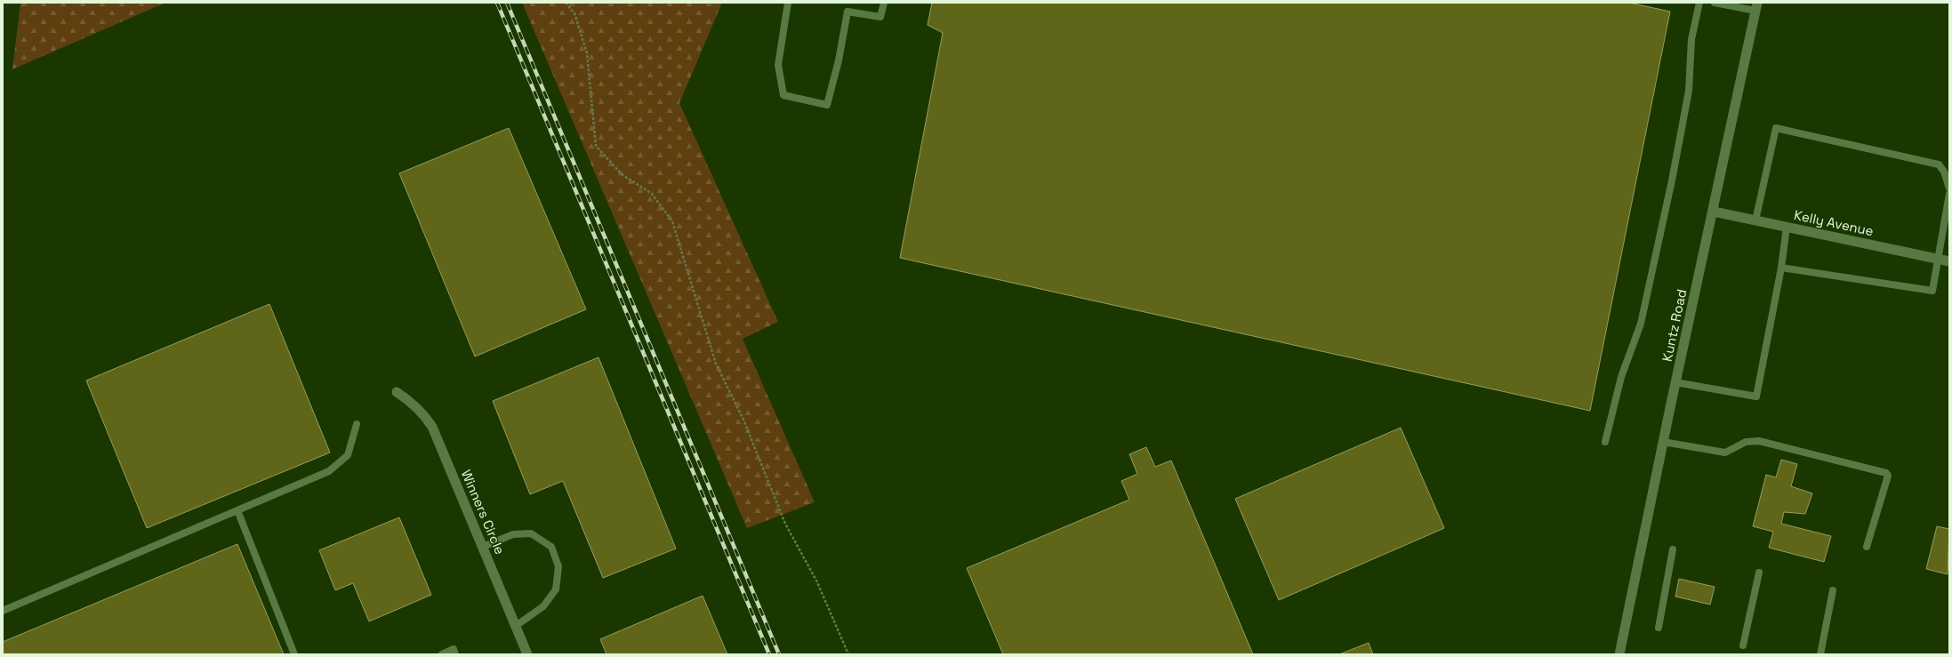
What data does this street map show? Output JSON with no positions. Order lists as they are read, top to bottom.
{
  "streets": {
    "street": ["Kelly Avenue", "Kuntz Road", "Winners Circle"]
  },
  "crossings": [
    ["Kelly Avenue", "Kuntz Road"]
  ]
}
